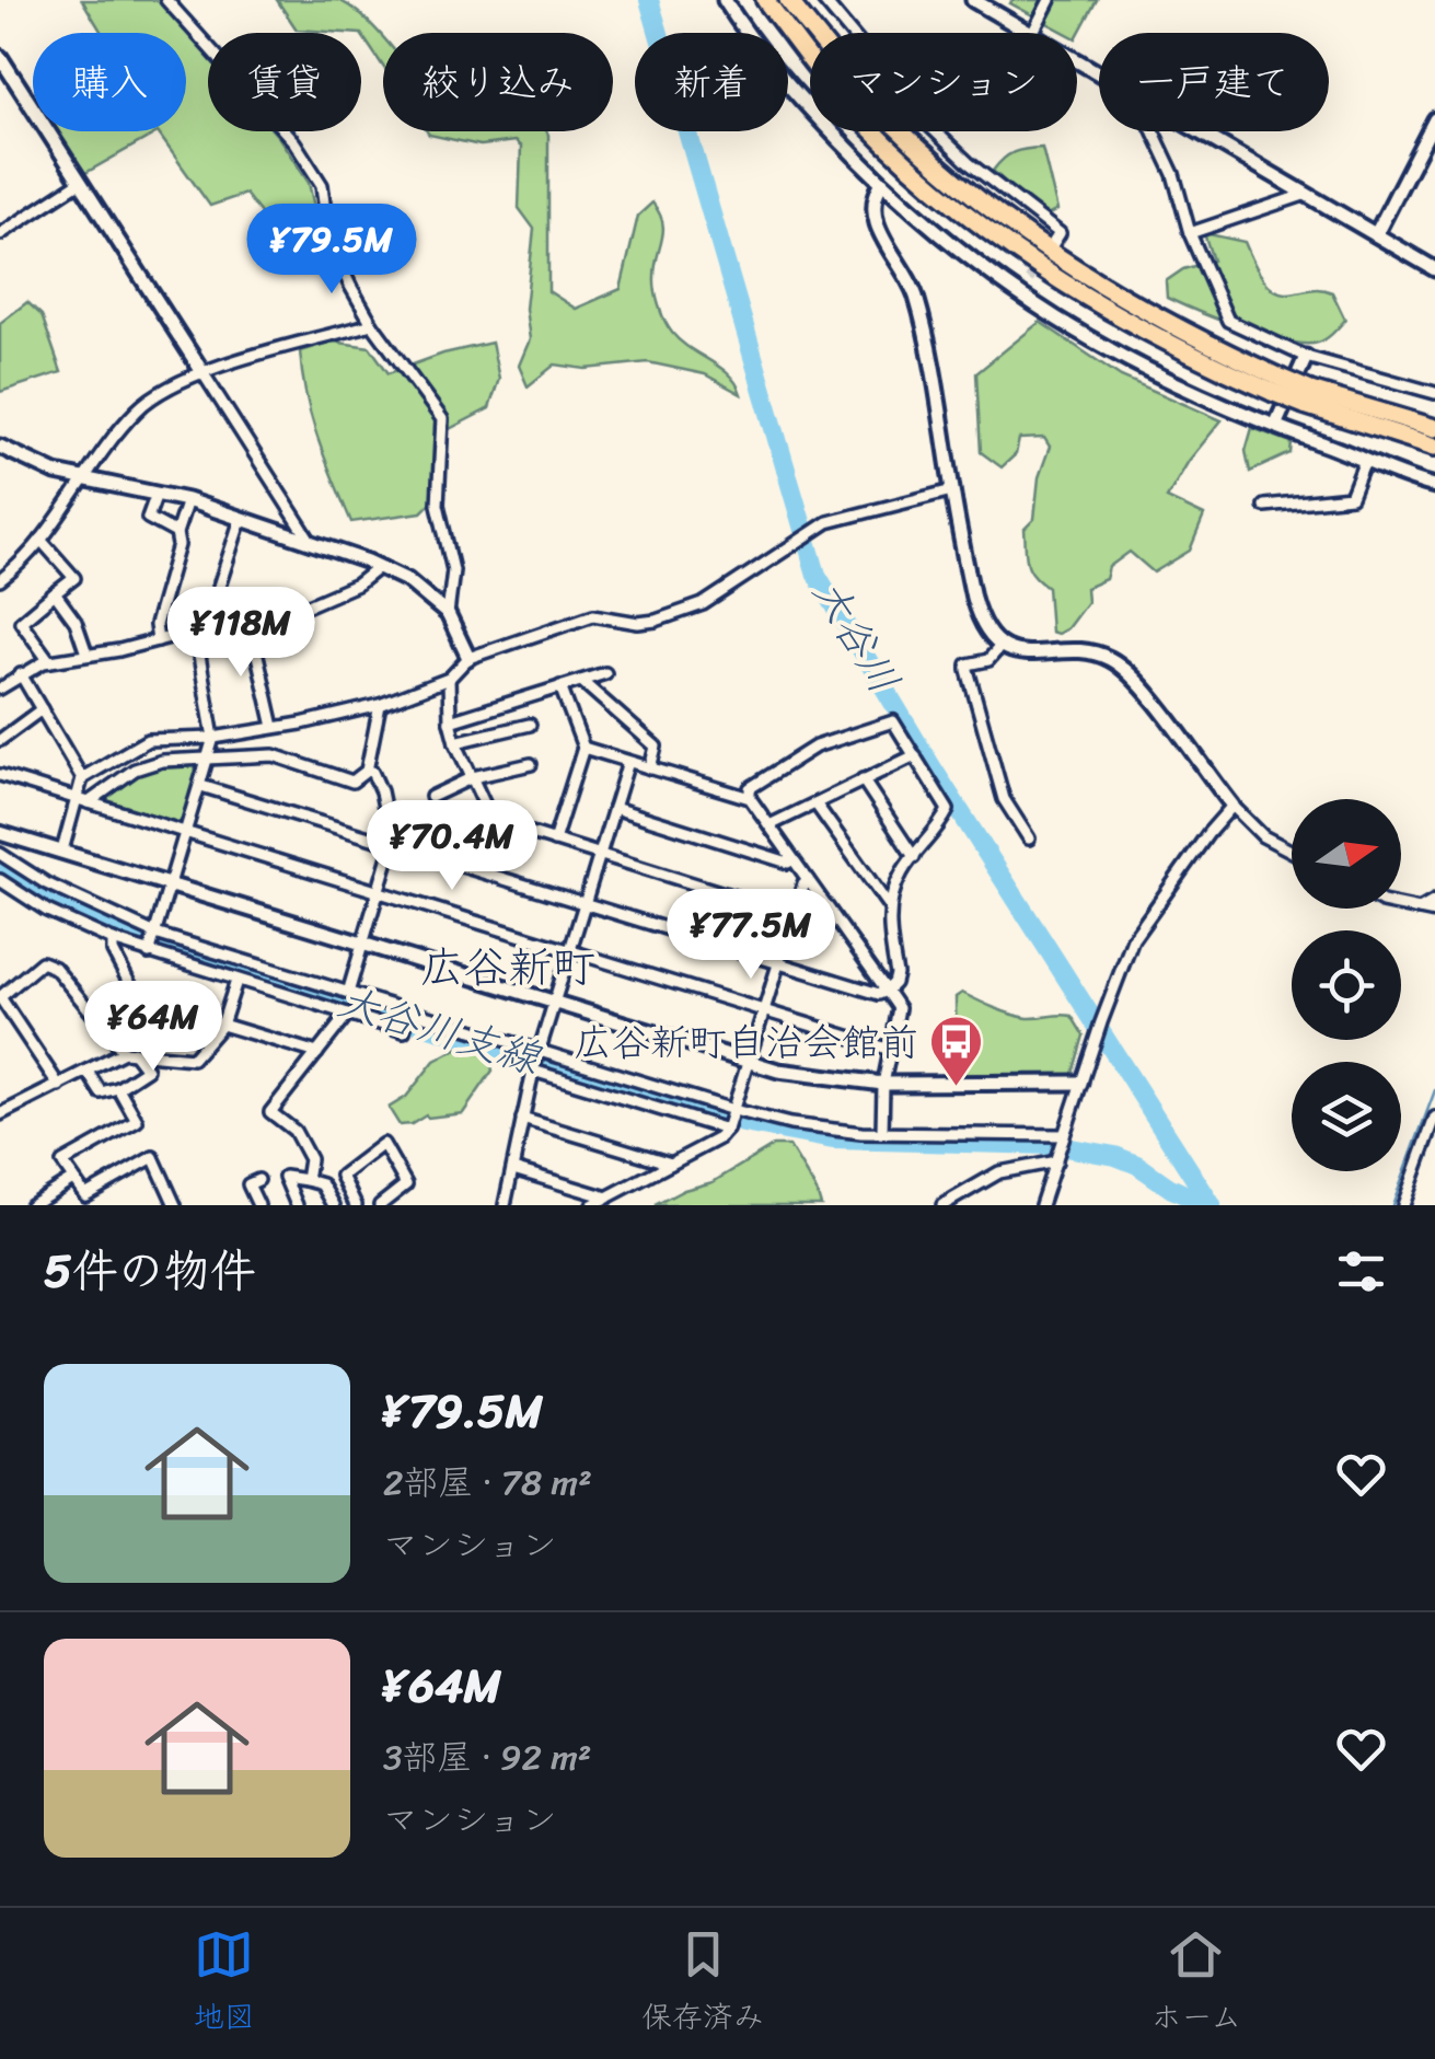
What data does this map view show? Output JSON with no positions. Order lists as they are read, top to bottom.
{
  "districts": ["広谷新町"],
  "water": ["大谷川", "大谷川支線"],
  "places": {
    "bus stop": ["広谷新町自治会館前"]
  },
  "north": "right",
  "page": {
    "chip": [
      "購入",
      "賃貸",
      "絞り込み",
      "新着",
      "マンション",
      "一戸建て"
    ],
    "price": [
      "¥79.5M",
      "¥118M",
      "¥70.4M",
      "¥77.5M",
      "¥64M"
    ],
    "heading": "5件の物件",
    "list": [
      {
        "name": "¥79.5M",
        "note": "2部屋 · 78 m² · マンション"
      },
      {
        "name": "¥64M",
        "note": "3部屋 · 92 m² · マンション"
      }
    ],
    "tabs": ["地図", "保存済み", "ホーム"]
  }
}
